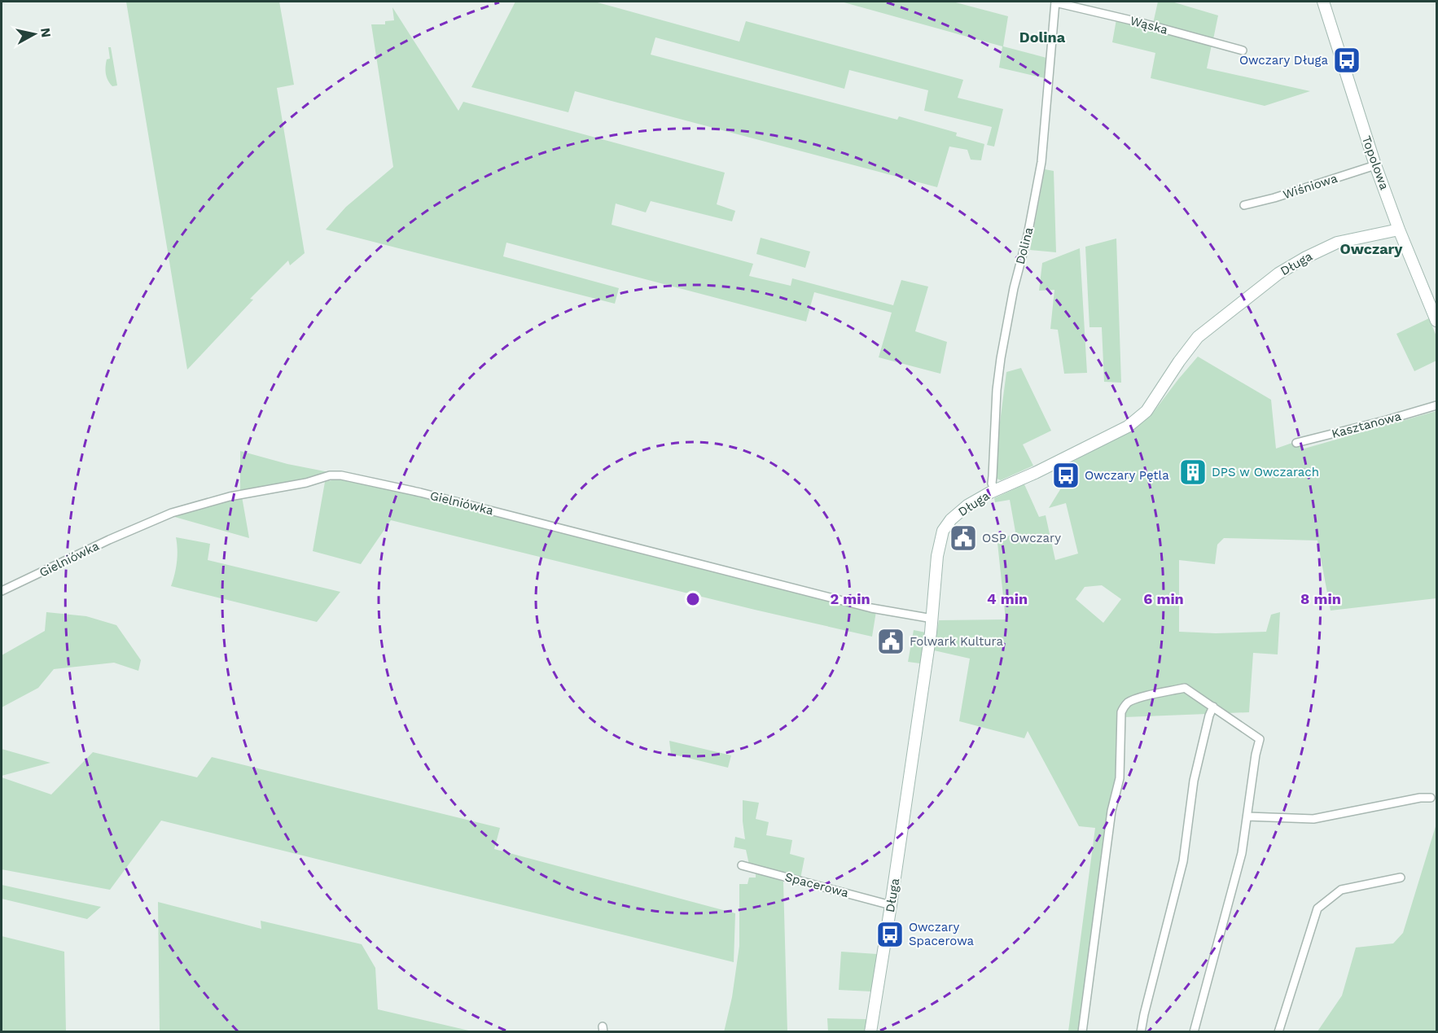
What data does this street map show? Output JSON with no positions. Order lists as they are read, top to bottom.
{
  "streets": {
    "street": [
      "Wąska",
      "Topolowa",
      "Wiśniowa",
      "Dolina",
      "Długa",
      "Kasztanowa",
      "Gielniówka",
      "Spacerowa"
    ]
  },
  "crossings": [
    ["Wąska", "Dolina"],
    ["Topolowa", "Wiśniowa"],
    ["Topolowa", "Długa"],
    ["Dolina", "Długa"],
    ["Długa", "Gielniówka"],
    ["Długa", "Spacerowa"]
  ],
  "districts": ["Dolina", "Owczary"],
  "places": {
    "bus stop": ["Owczary Długa", "Owczary Pętla", "Owczary Spacerowa"],
    "building": ["DPS w Owczarach"],
    "public building": ["OSP Owczary", "Folwark Kultura"]
  },
  "north": "right",
  "rings": [
    "2 min",
    "4 min",
    "6 min",
    "8 min"
  ]
}
